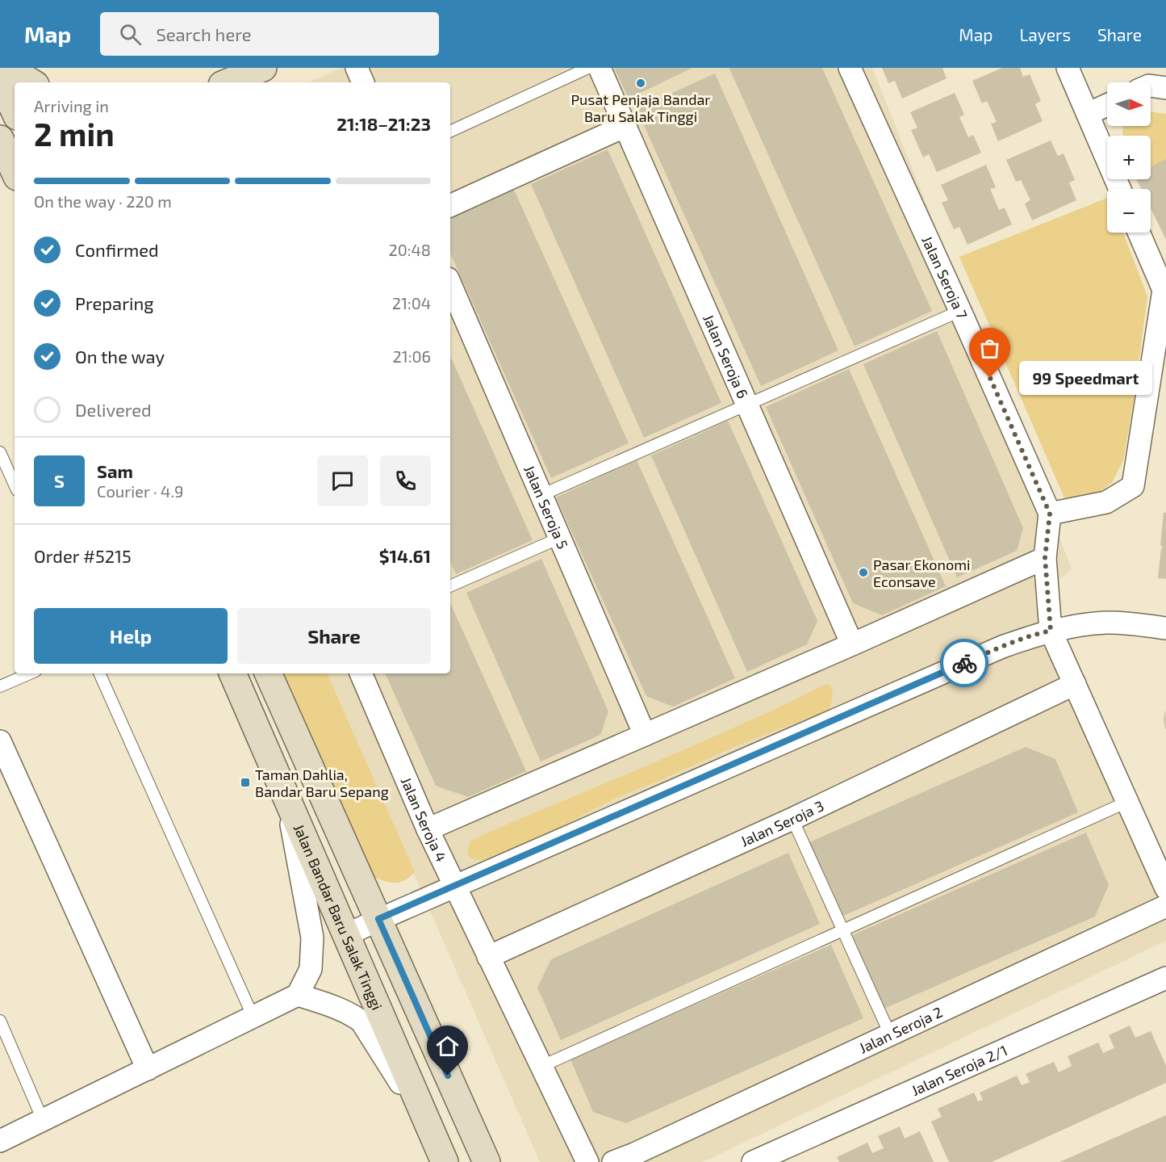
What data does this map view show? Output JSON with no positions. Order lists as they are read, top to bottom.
{
  "streets": {
    "main road": ["Jalan Bandar Baru Salak Tinggi"],
    "street": [
      "Jalan Seroja 7",
      "Jalan Seroja 6",
      "Jalan Seroja 5",
      "Jalan Seroja 4",
      "Jalan Seroja 3",
      "Jalan Seroja 2",
      "Jalan Seroja 2/1"
    ]
  },
  "crossings": [
    ["Jalan Seroja 4", "Jalan Seroja 3"]
  ],
  "places": {
    "other": ["Pusat Penjaja Bandar Baru Salak Tinggi", "99 Speedmart", "Pasar Ekonomi Econsave"],
    "transit": ["Taman Dahlia, Bandar Baru Sepang"]
  },
  "north": "right",
  "page": {
    "header": "Map",
    "search": "Search here",
    "nav": ["Map", "Layers", "Share"],
    "map_buttons": ["+", "−"],
    "heading": ["2 min", "Arriving in", "21:18–21:23"],
    "panel": [
      "Sam",
      "Courier · 4.9",
      "Order #5215",
      "$14.61"
    ],
    "bar": "On the way · 220 m",
    "list": [
      ["Confirmed", "20:48"],
      ["Preparing", "21:04"],
      ["On the way", "21:06"],
      "Delivered"
    ],
    "bubble": "99 Speedmart",
    "round": "S",
    "buttons": ["Help", "Share"]
  }
}
